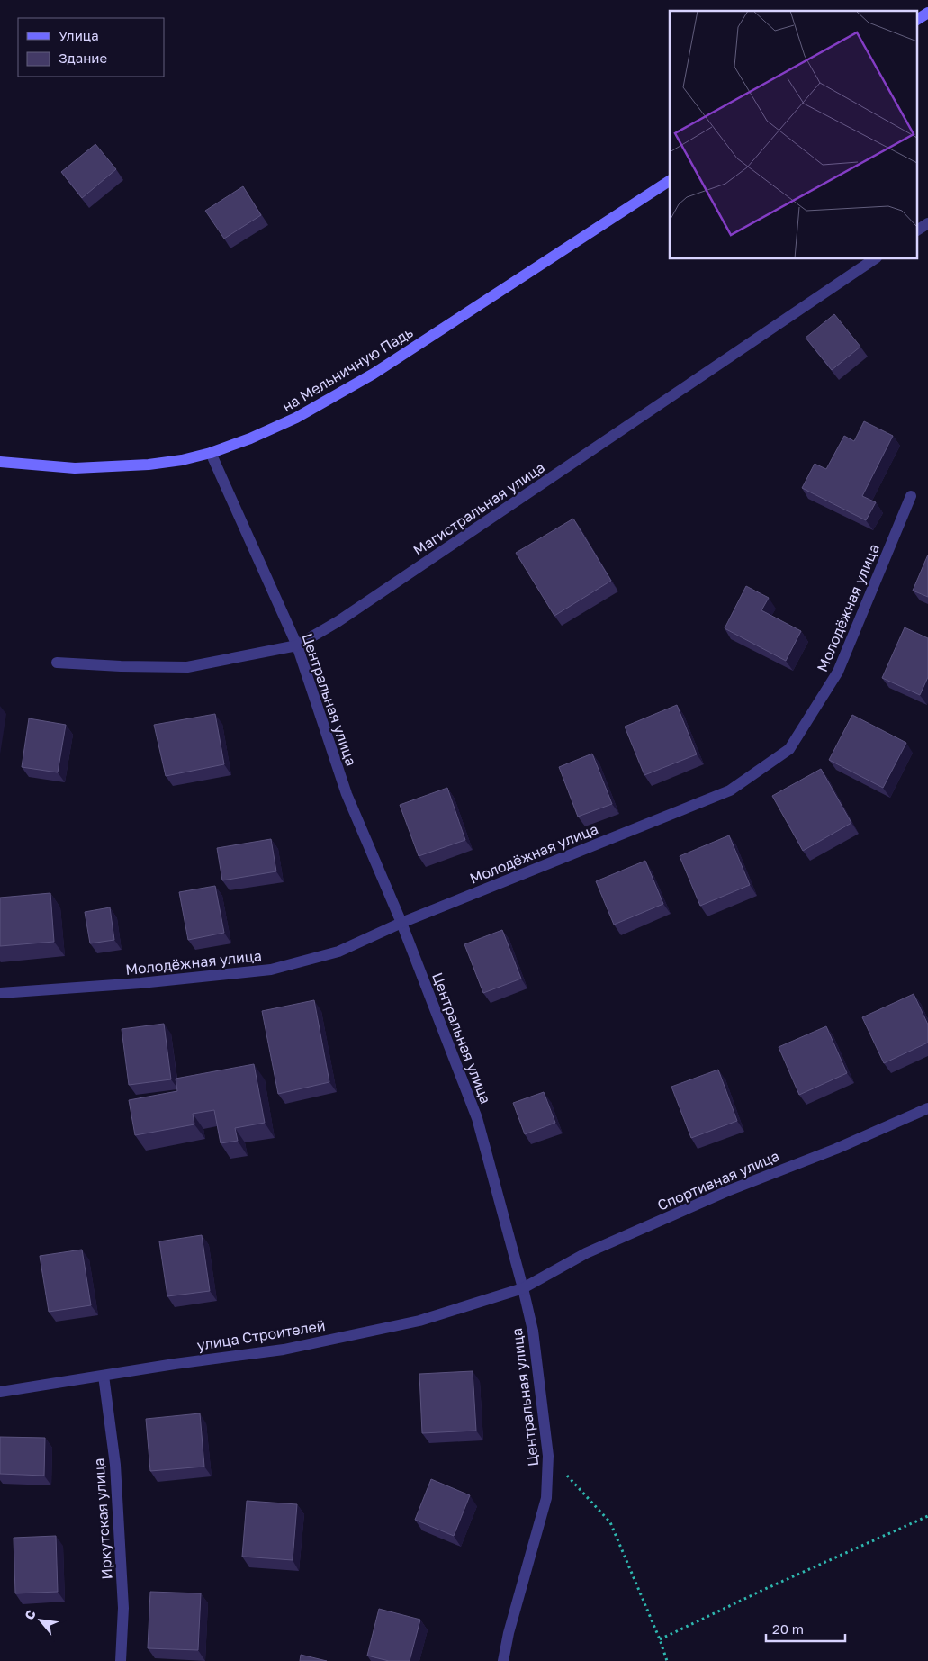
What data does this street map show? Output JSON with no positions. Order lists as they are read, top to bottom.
{
  "streets": {
    "street": [
      "на Мельничную Падь",
      "Магистральная улица",
      "Молодёжная улица",
      "Центральная улица",
      "Спортивная улица",
      "улица Строителей",
      "Иркутская улица"
    ]
  },
  "crossings": [
    ["на Мельничную Падь", "Центральная улица"],
    ["Магистральная улица", "Центральная улица"],
    ["Молодёжная улица", "Центральная улица"],
    ["Центральная улица", "Спортивная улица"],
    ["Центральная улица", "улица Строителей"],
    ["Спортивная улица", "улица Строителей"],
    ["улица Строителей", "Иркутская улица"]
  ],
  "legend": ["Улица", "Здание"],
  "scale_bar": "20 m",
  "north": "top left"
}
